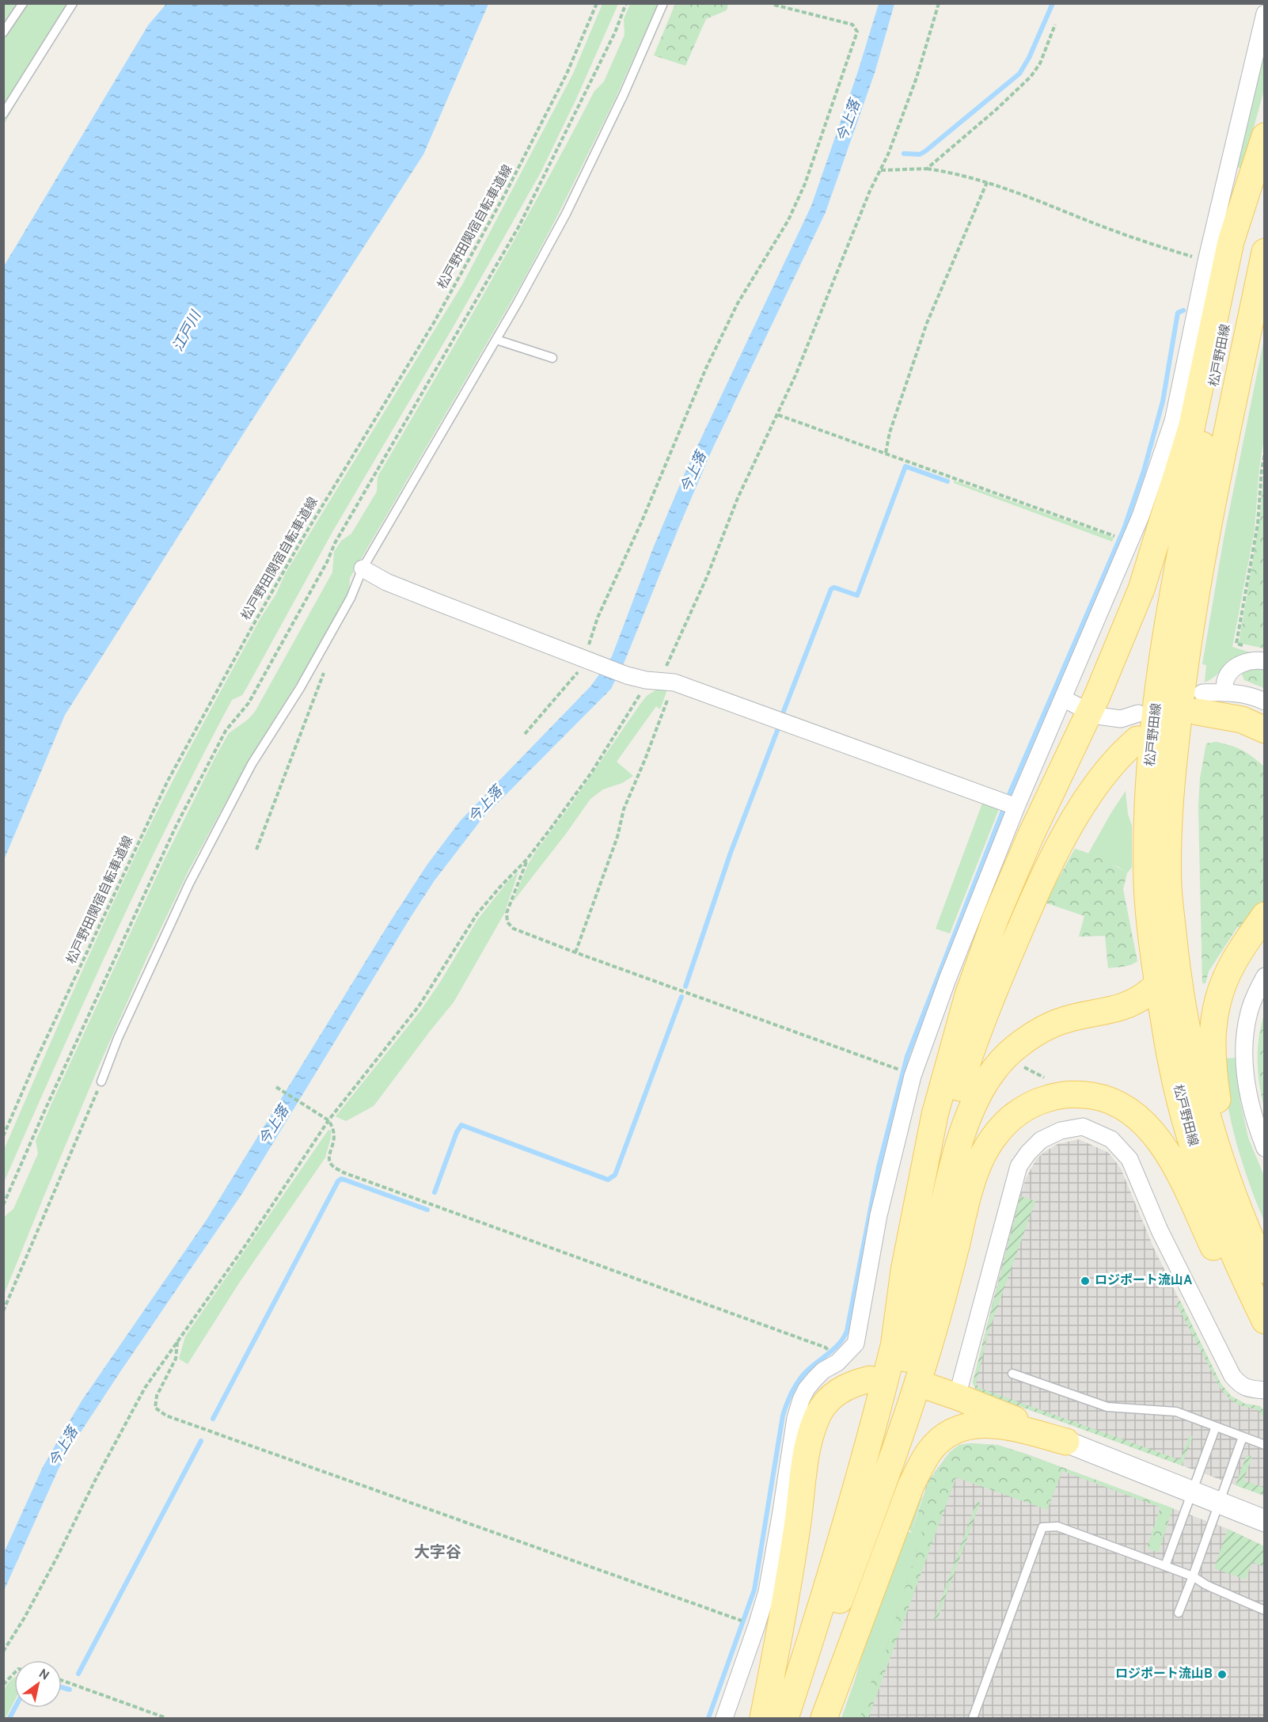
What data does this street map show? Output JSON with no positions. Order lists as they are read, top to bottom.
{
  "streets": {
    "main road": ["松戸野田線"],
    "path": ["松戸野田関宿自転車道線"]
  },
  "districts": ["大字谷"],
  "water": ["今上落", "江戸川"],
  "places": ["ロジポート流山A", "ロジポート流山B"],
  "north": "top right"
}
